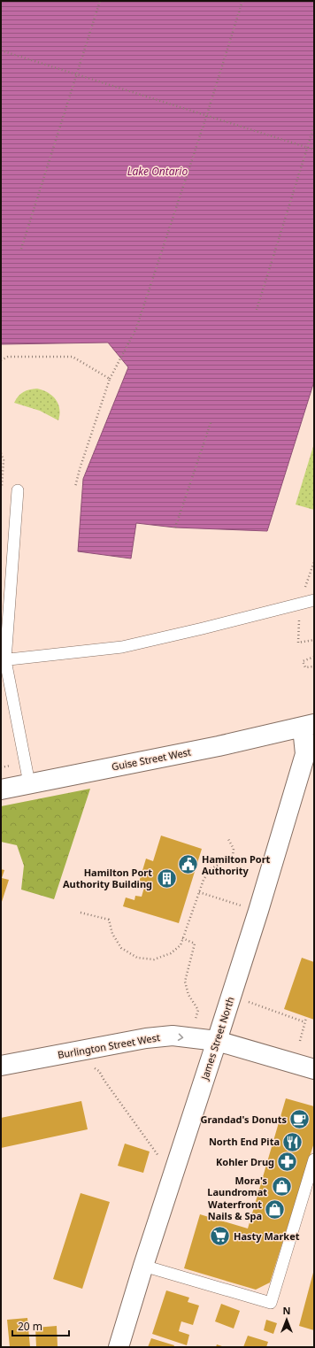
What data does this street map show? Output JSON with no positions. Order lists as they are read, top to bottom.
{
  "streets": {
    "street": ["Guise Street West", "James Street North", "Burlington Street West"]
  },
  "crossings": [
    ["Guise Street West", "James Street North"],
    ["James Street North", "Burlington Street West"]
  ],
  "one_way": ["Burlington Street West"],
  "water": ["Lake Ontario"],
  "places": {
    "public building": ["Hamilton Port Authority"],
    "building": ["Hamilton Port Authority Building"],
    "cafe": ["Grandad's Donuts"],
    "restaurant": ["North End Pita"],
    "pharmacy": ["Kohler Drug"],
    "shop": ["Mora's Laundromat", "Waterfront Nails & Spa"],
    "supermarket": ["Hasty Market"]
  },
  "scale_bar": "20 m",
  "north": "top"
}
